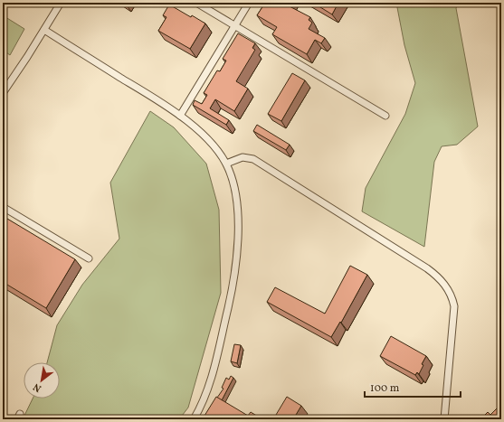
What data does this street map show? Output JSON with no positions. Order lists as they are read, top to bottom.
{
  "scale_bar": "100 m",
  "north": "bottom left"
}
